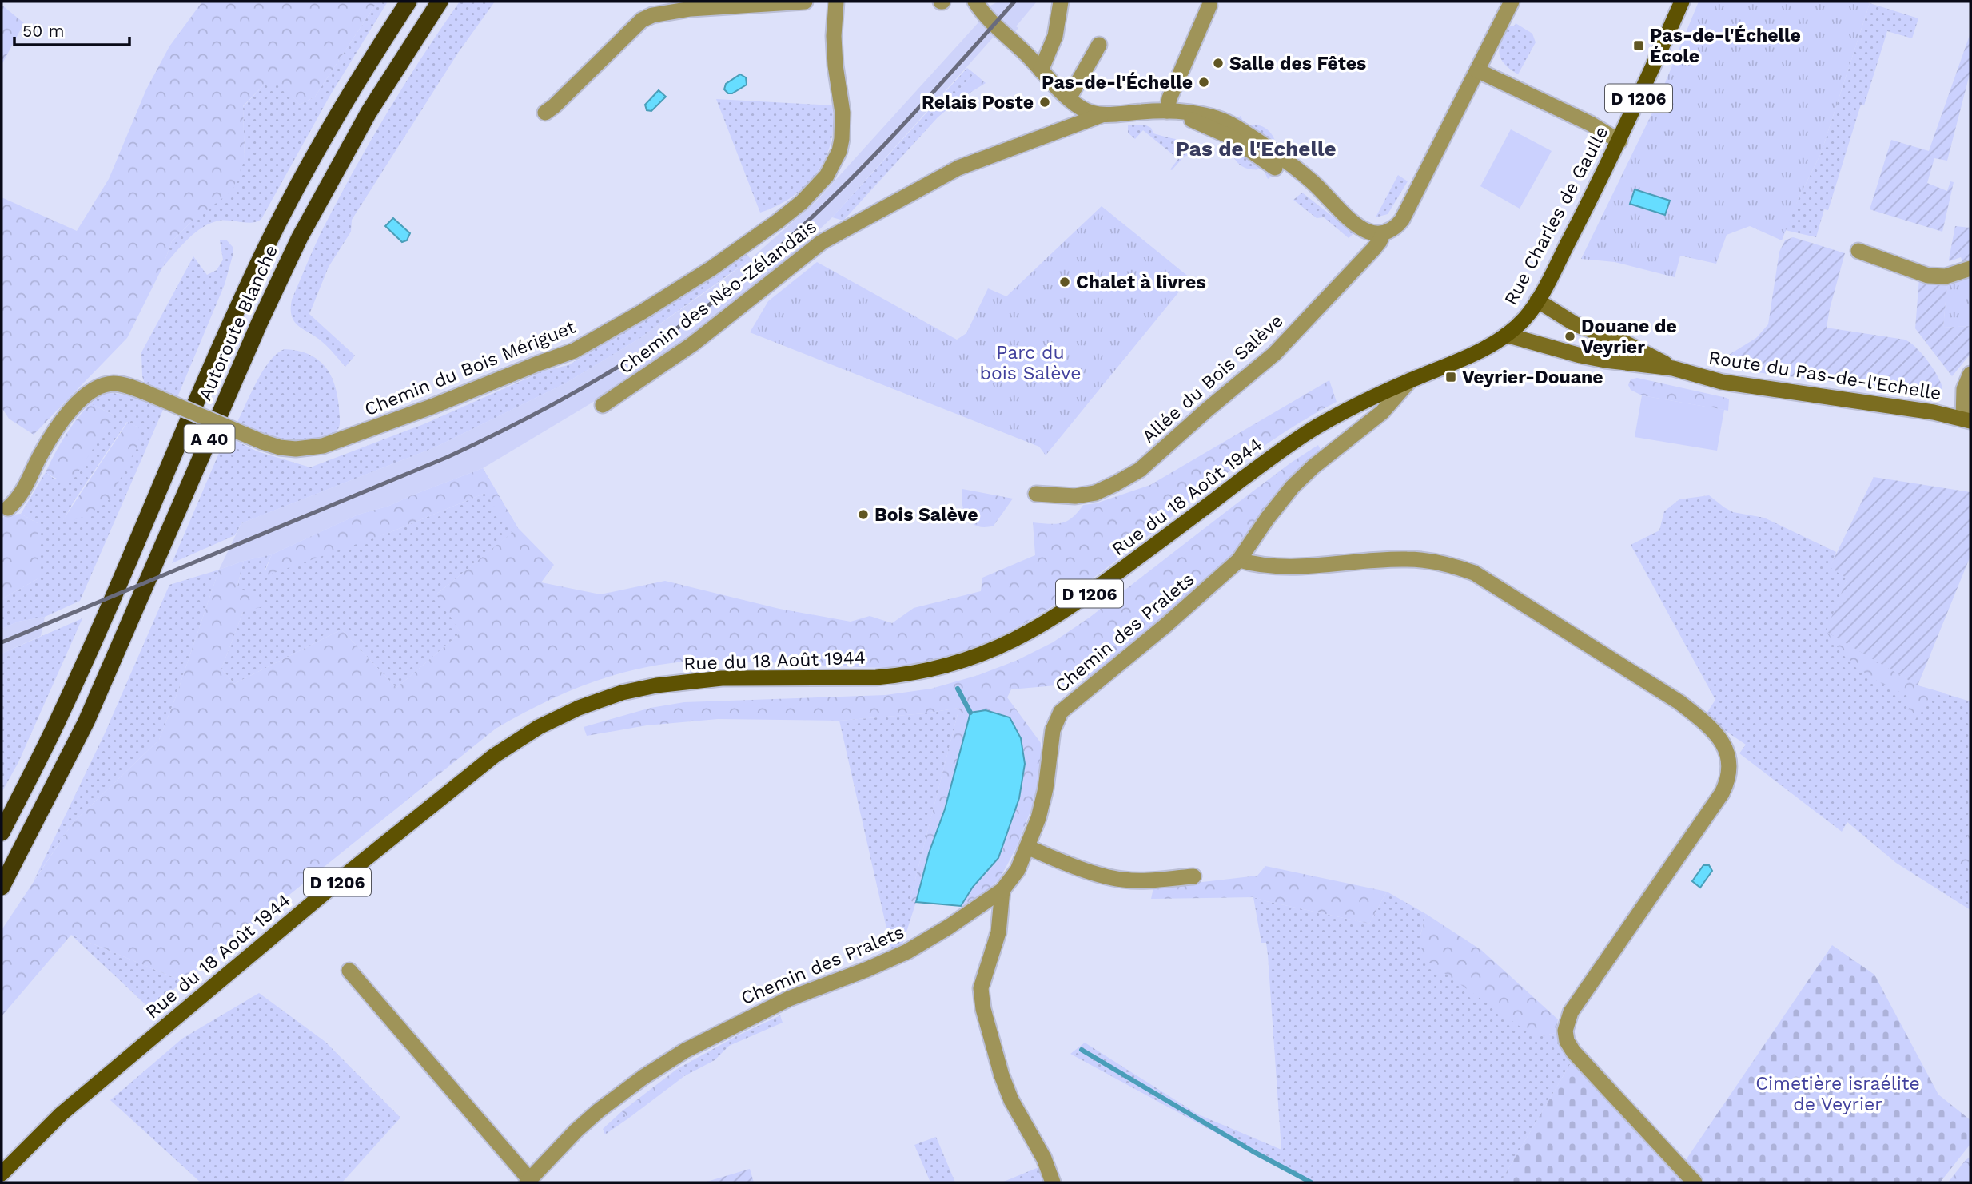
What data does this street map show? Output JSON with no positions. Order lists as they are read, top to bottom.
{
  "streets": {
    "highway": ["Autoroute Blanche", "A 40"],
    "main road": [
      "D 1206",
      "Rue Charles de Gaulle",
      "Route du Pas-de-l'Echelle",
      "Rue du 18 Août 1944"
    ],
    "street": [
      "Chemin des Néo-Zélandais",
      "Chemin du Bois Mériguet",
      "Allée du Bois Salève",
      "Chemin des Pralets"
    ]
  },
  "crossings": [
    ["Rue Charles de Gaulle", "Route du Pas-de-l'Echelle"],
    ["Rue Charles de Gaulle", "Rue du 18 Août 1944"],
    ["Route du Pas-de-l'Echelle", "Rue du 18 Août 1944"],
    ["Rue du 18 Août 1944", "Chemin des Pralets"]
  ],
  "districts": ["Pas de l'Echelle"],
  "parks": ["Parc du bois Salève", "Cimetière israélite de Veyrier"],
  "places": {
    "transit": ["Pas-de-l'Échelle École", "Veyrier-Douane"],
    "other": [
      "Salle des Fêtes",
      "Pas-de-l'Échelle",
      "Relais Poste",
      "Chalet à livres",
      "Douane de Veyrier",
      "Bois Salève"
    ]
  },
  "scale_bar": "50 m"
}
